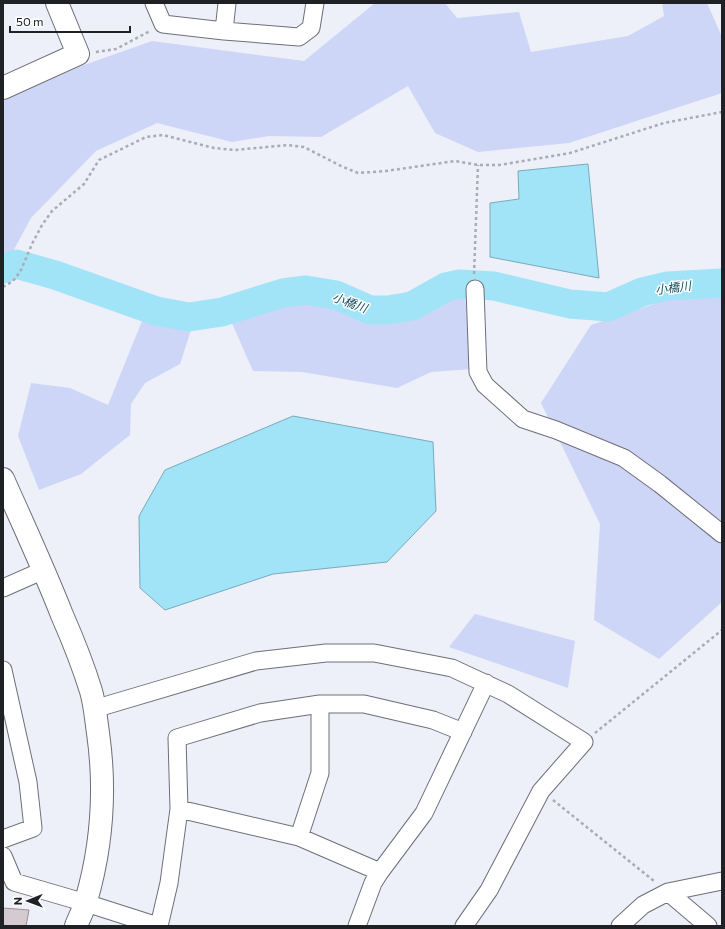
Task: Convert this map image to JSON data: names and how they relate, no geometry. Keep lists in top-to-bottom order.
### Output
{
  "water": ["小橋川"],
  "scale_bar": "50 m",
  "north": "left"
}
